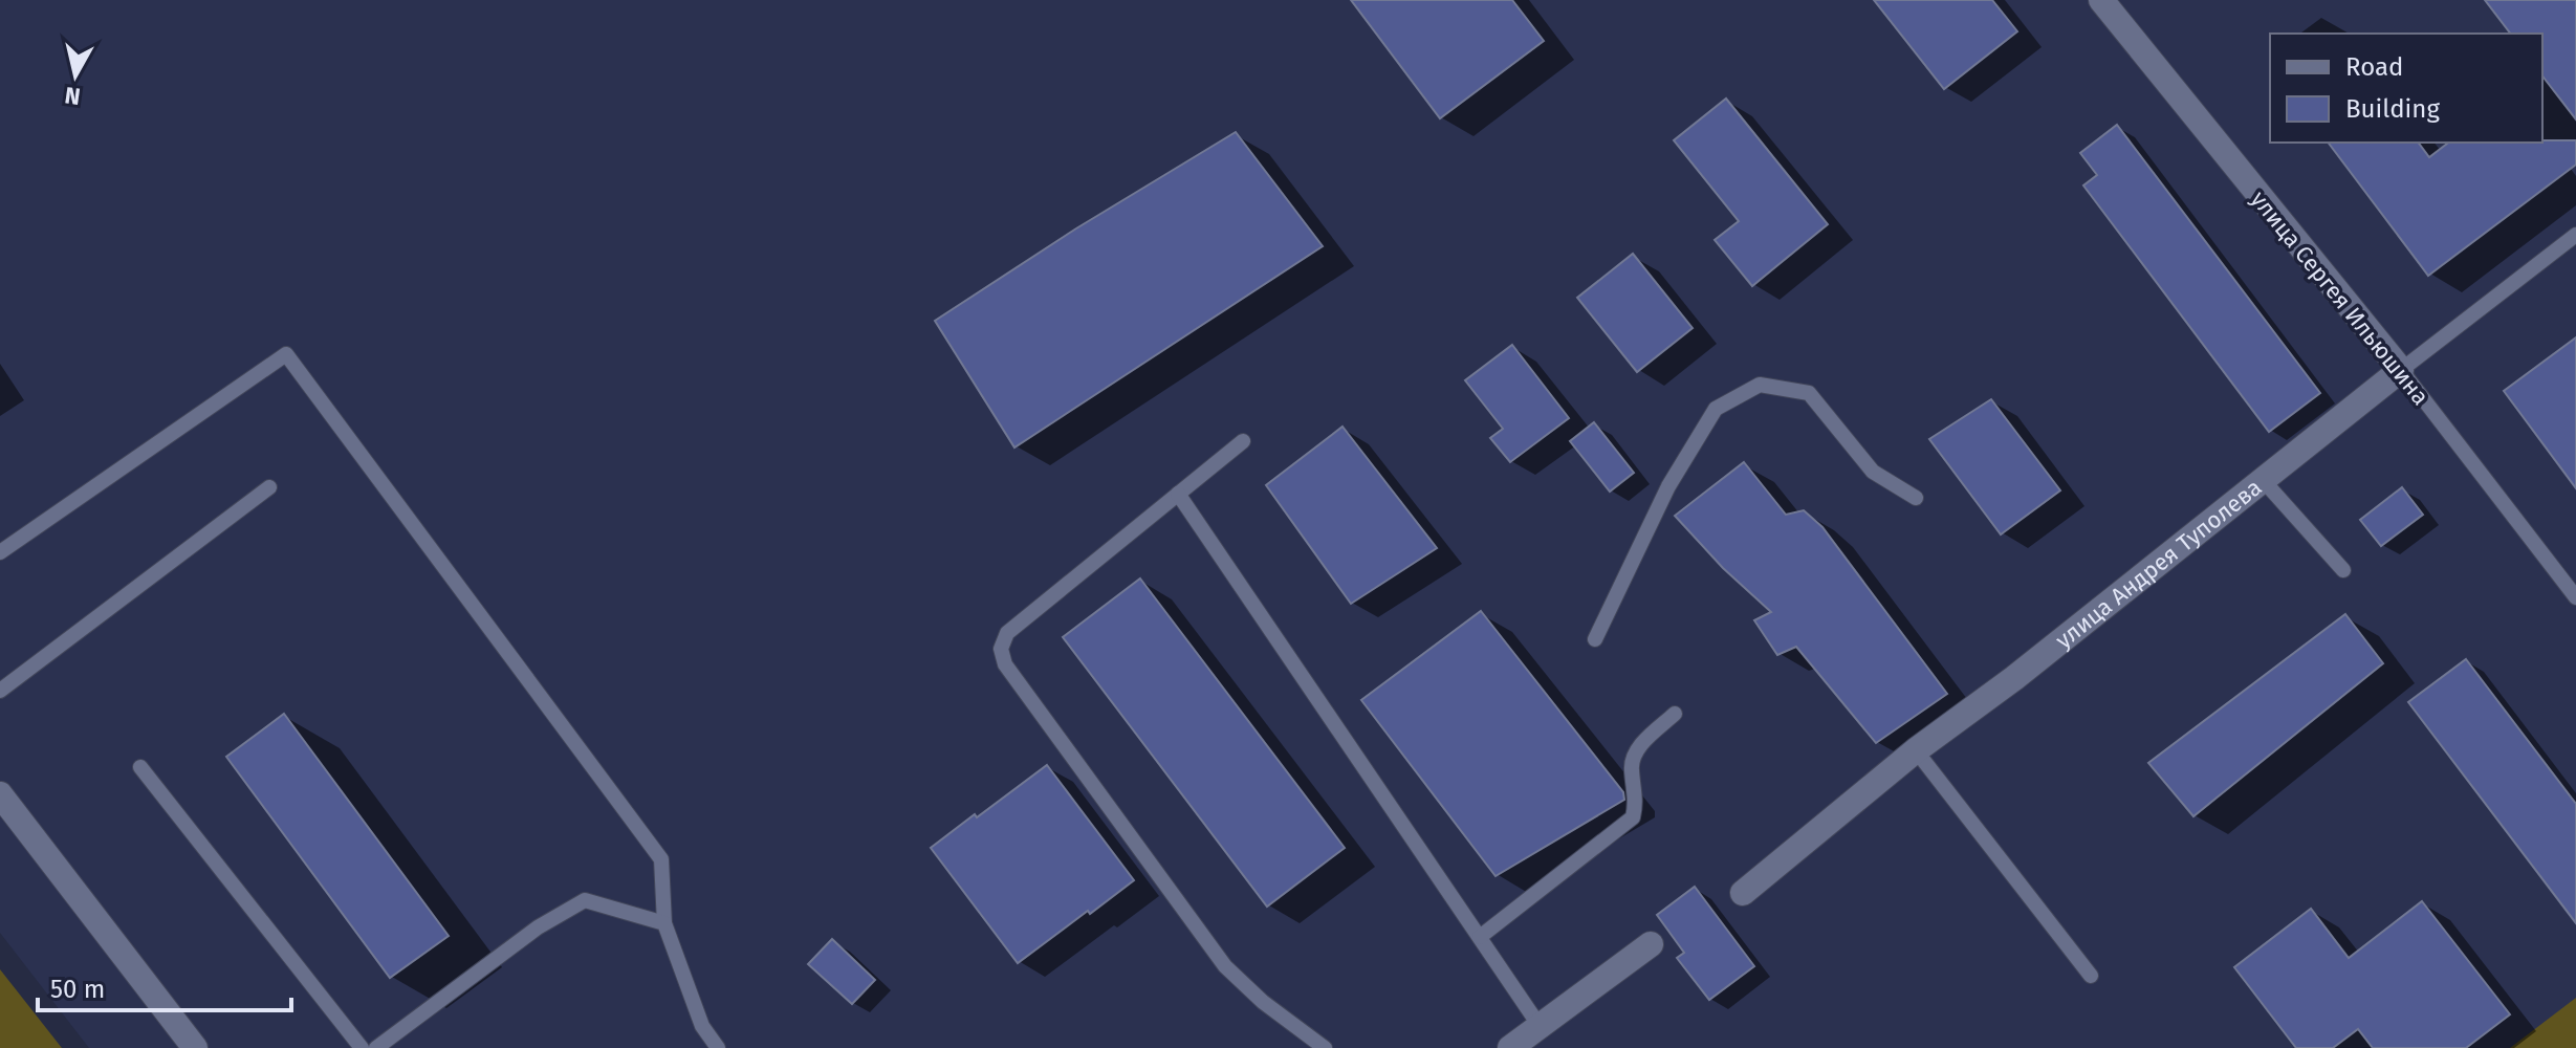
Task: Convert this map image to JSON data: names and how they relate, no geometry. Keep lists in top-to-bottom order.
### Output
{
  "streets": {
    "street": ["улица Сергея Ильюшина", "улица Андрея Туполева"]
  },
  "crossings": [
    ["улица Сергея Ильюшина", "улица Андрея Туполева"]
  ],
  "legend": ["Road", "Building"],
  "scale_bar": "50 m",
  "north": "bottom"
}
